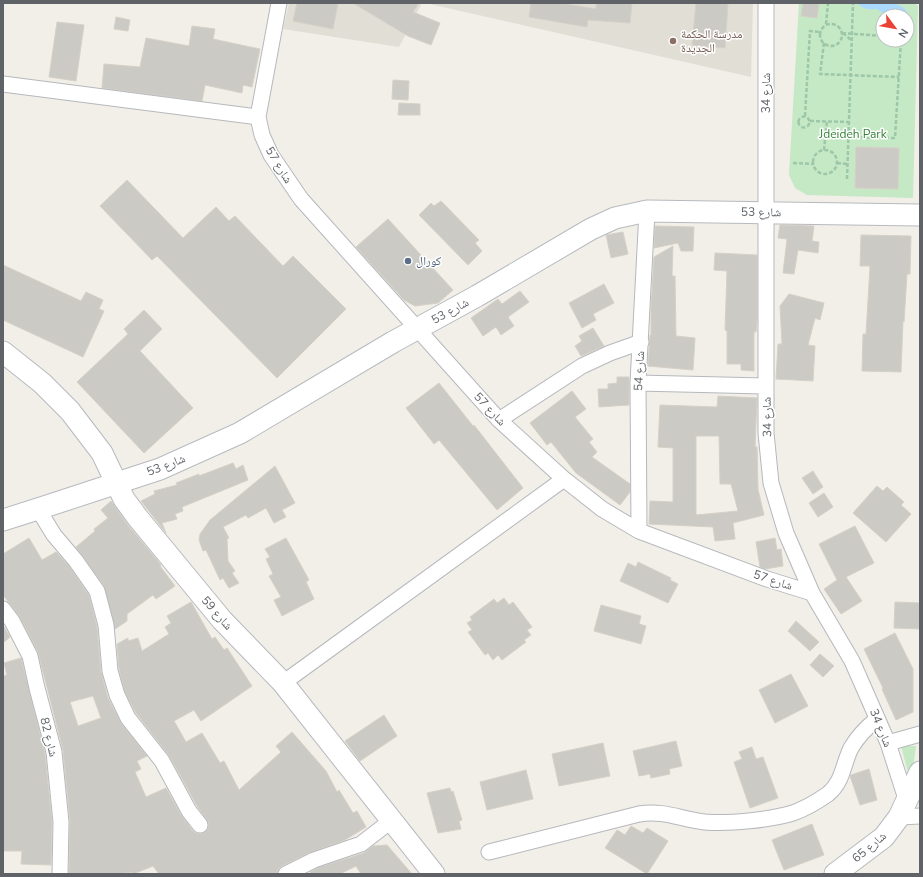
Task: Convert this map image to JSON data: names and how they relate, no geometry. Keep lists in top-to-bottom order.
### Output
{
  "streets": {
    "street": [
      "شارع 34",
      "شارع 57",
      "شارع 53",
      "شارع 54",
      "شارع 59",
      "شارع 82",
      "شارع 65"
    ]
  },
  "crossings": [
    ["شارع 34", "شارع 57"],
    ["شارع 34", "شارع 53"],
    ["شارع 34", "شارع 65"],
    ["شارع 57", "شارع 53"],
    ["شارع 57", "شارع 54"],
    ["شارع 53", "شارع 54"],
    ["شارع 53", "شارع 59"]
  ],
  "parks": ["Jdeideh Park"],
  "places": ["مدرسة الحكمة الجديدة", "كورال"],
  "north": "bottom right"
}
